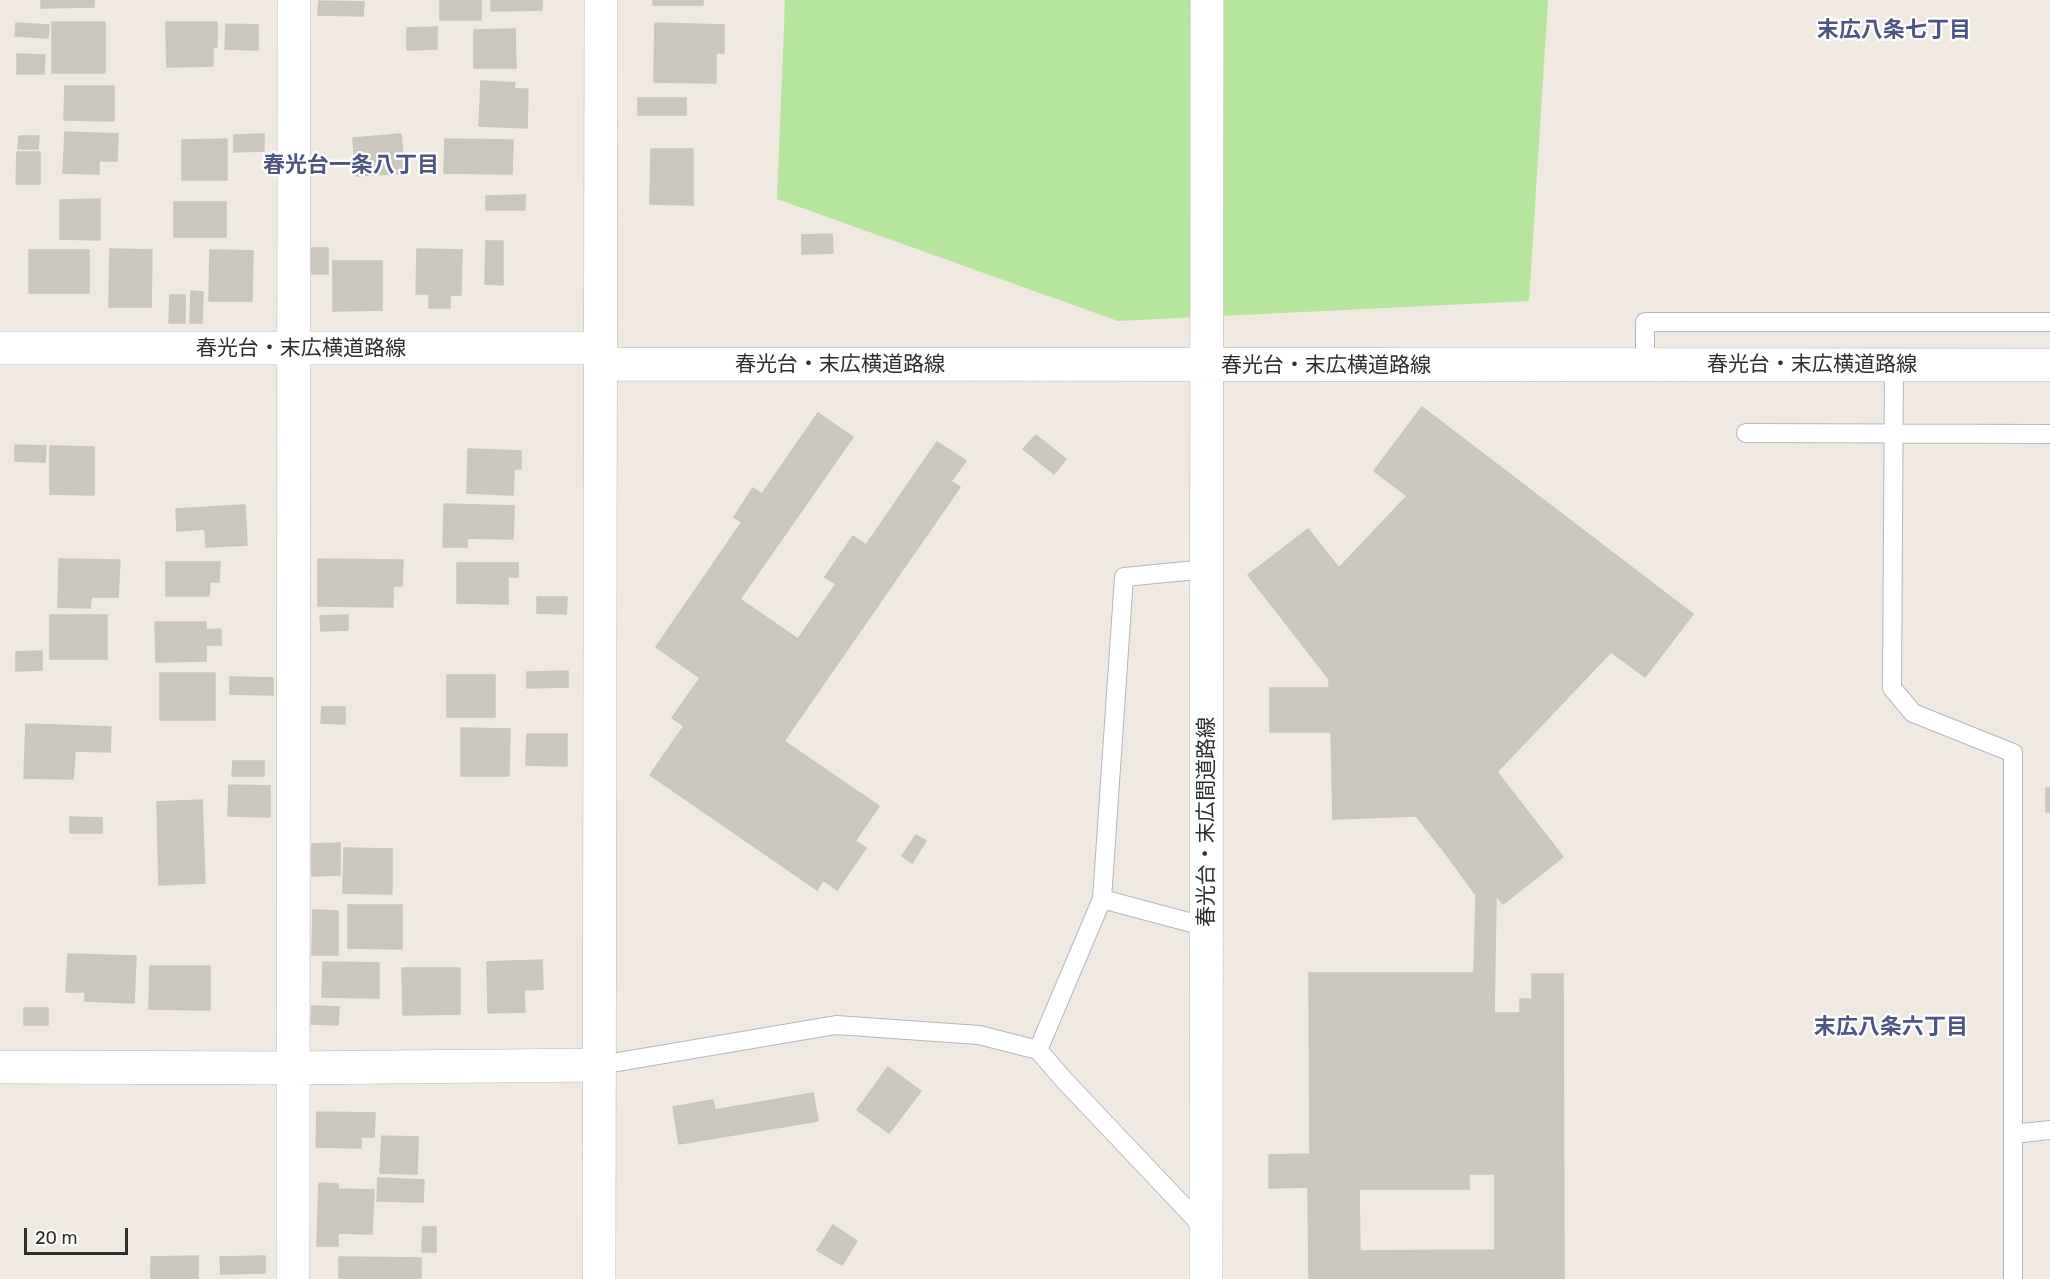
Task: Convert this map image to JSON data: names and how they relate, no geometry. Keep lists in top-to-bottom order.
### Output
{
  "streets": {
    "street": ["春光台・末広横道路線", "春光台・末広間道路線"]
  },
  "crossings": [
    ["春光台・末広横道路線", "春光台・末広間道路線"]
  ],
  "districts": ["末広八条七丁目", "春光台一条八丁目", "末広八条六丁目"],
  "scale_bar": "20 m"
}
